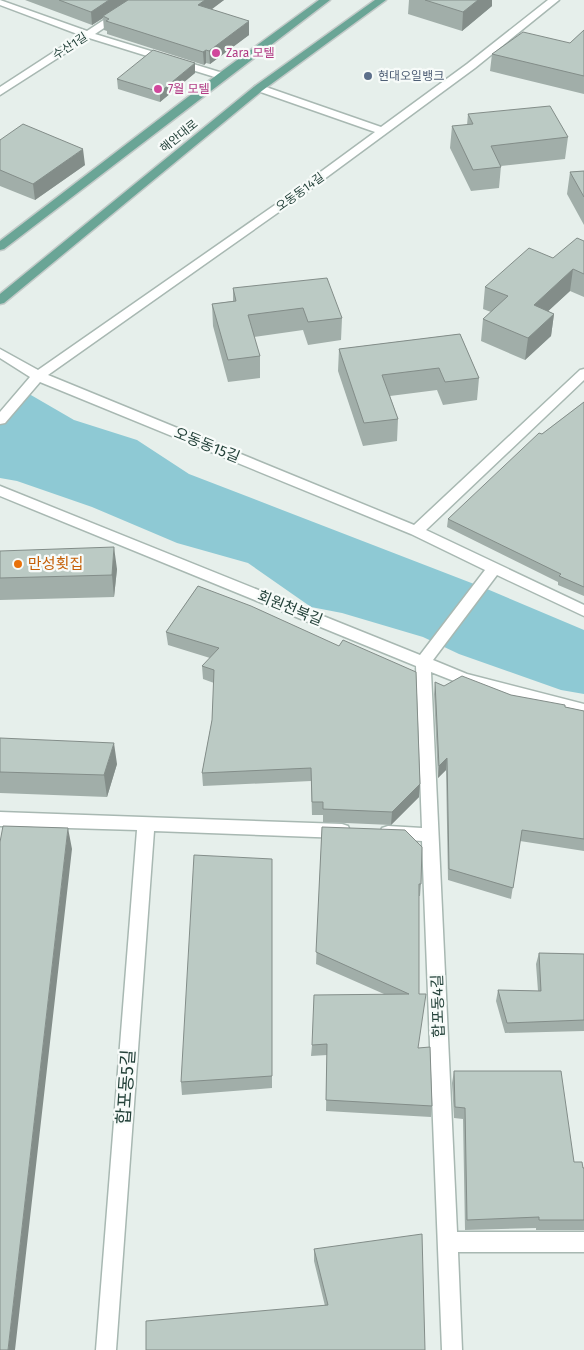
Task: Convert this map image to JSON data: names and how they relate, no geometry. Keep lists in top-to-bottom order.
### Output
{
  "streets": {
    "main road": ["해안대로"],
    "street": [
      "수산1길",
      "오동동14길",
      "오동동15길",
      "회원천북길",
      "합포동4길",
      "합포동5길"
    ]
  },
  "crossings": [
    ["오동동14길", "오동동15길"],
    ["회원천북길", "합포동4길"]
  ],
  "places": [
    "Zara 모텔",
    "현대오일뱅크",
    "7월 모텔",
    "만성횟집"
  ]
}
